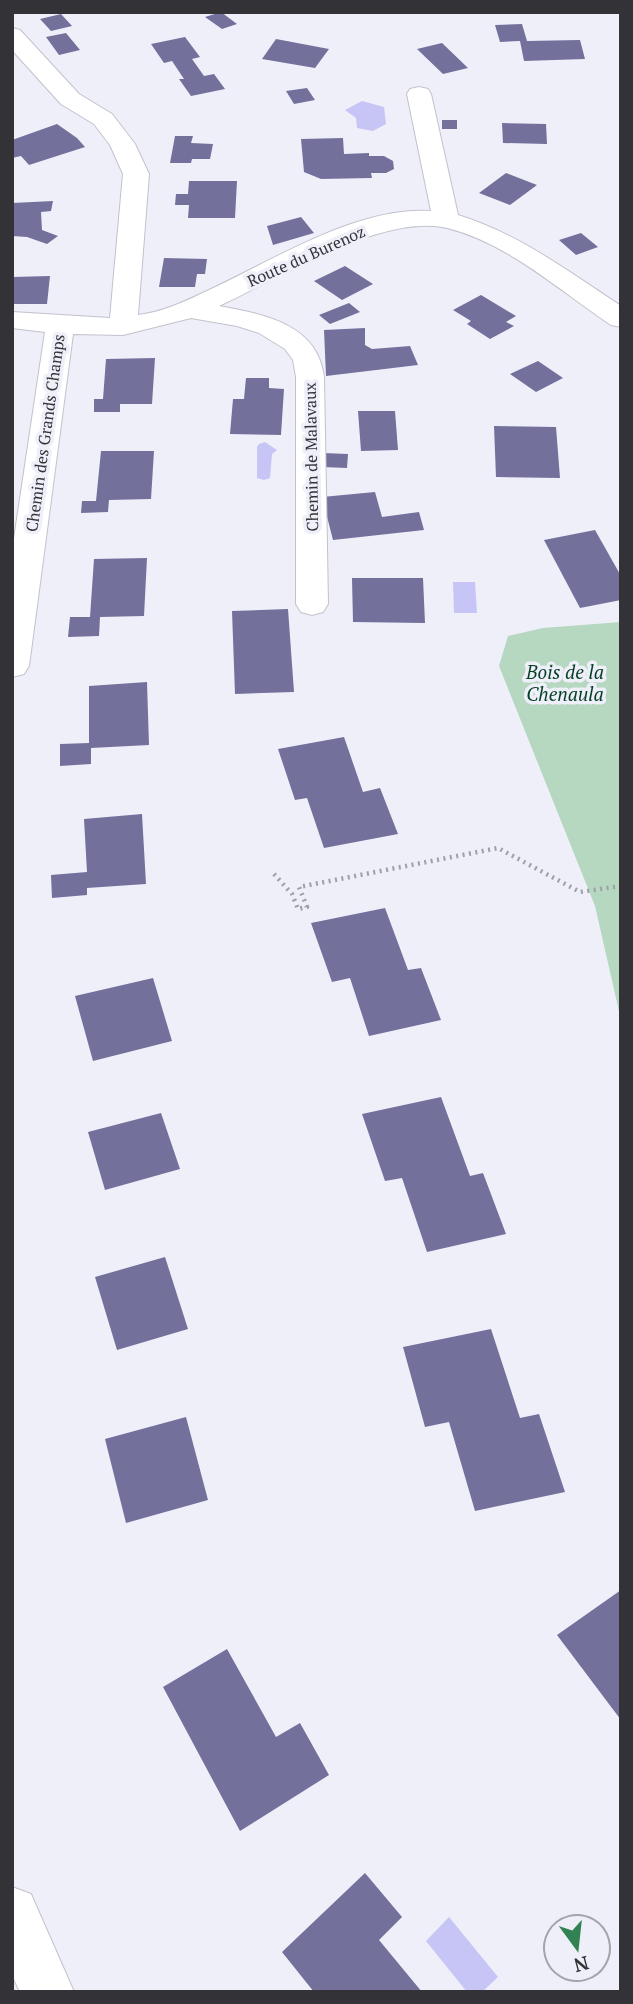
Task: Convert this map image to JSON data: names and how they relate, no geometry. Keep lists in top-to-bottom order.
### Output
{
  "streets": {
    "street": ["Route du Burenoz", "Chemin des Grands Champs", "Chemin de Malavaux"]
  },
  "crossings": [
    ["Route du Burenoz", "Chemin des Grands Champs"],
    ["Route du Burenoz", "Chemin de Malavaux"]
  ],
  "parks": ["Bois de la Chenaula"],
  "north": "bottom"
}
